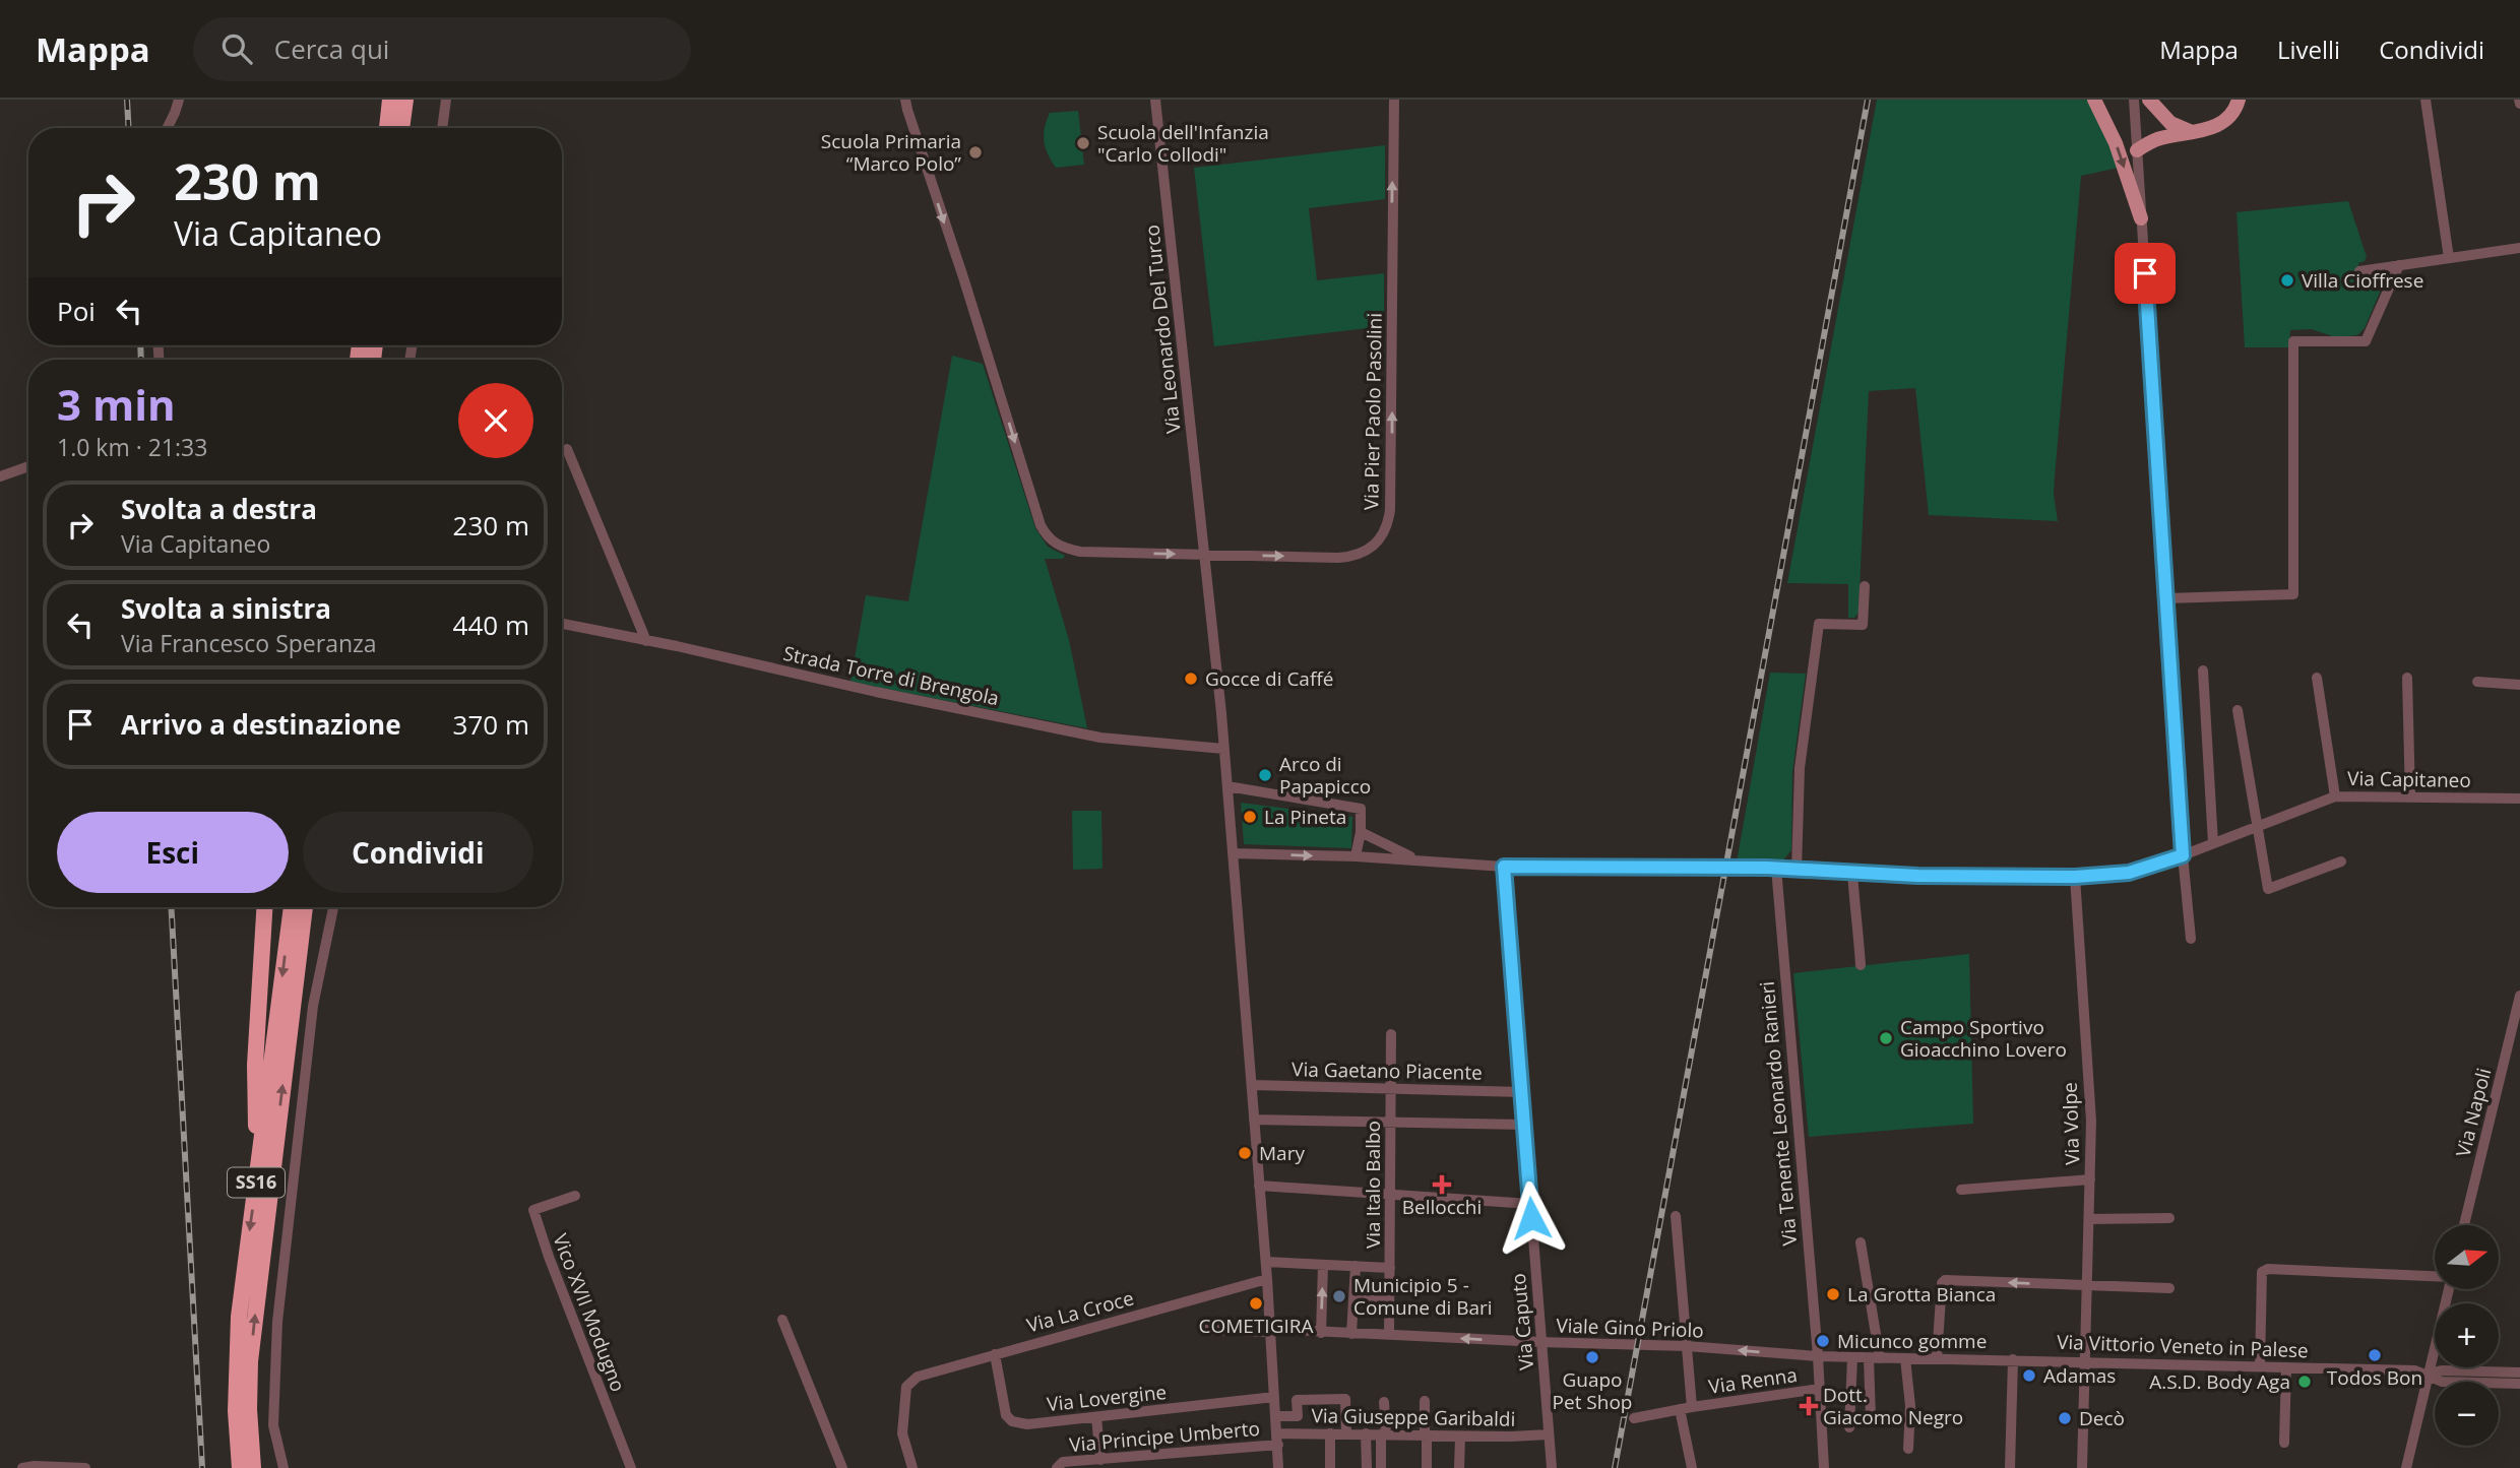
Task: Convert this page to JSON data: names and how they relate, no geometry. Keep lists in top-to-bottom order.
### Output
{
  "streets": {
    "highway": ["SS16"],
    "street": [
      "Via Leonardo Del Turco",
      "Via Pier Paolo Pasolini",
      "Strada Torre di Brengola",
      "Via Capitaneo",
      "Via Gaetano Piacente",
      "Via Napoli",
      "Via Tenente Leonardo Ranieri",
      "Via Volpe",
      "Via Italo Balbo",
      "Via La Croce",
      "Vico XVII Modugno",
      "Via Caputo",
      "Viale Gino Priolo",
      "Via Vittorio Veneto in Palese",
      "Via Renna",
      "Via Lovergine",
      "Via Giuseppe Garibaldi",
      "Via Principe Umberto"
    ]
  },
  "crossings": [
    ["Via Leonardo Del Turco", "Via Pier Paolo Pasolini"],
    ["Via Leonardo Del Turco", "Strada Torre di Brengola"],
    ["Via Leonardo Del Turco", "Via Capitaneo"],
    ["Via Leonardo Del Turco", "Via Gaetano Piacente"],
    ["Via Leonardo Del Turco", "Via La Croce"],
    ["Via Leonardo Del Turco", "Viale Gino Priolo"],
    ["Via Leonardo Del Turco", "Via Lovergine"],
    ["Via Leonardo Del Turco", "Via Giuseppe Garibaldi"],
    ["Via Leonardo Del Turco", "Via Principe Umberto"],
    ["Via Capitaneo", "Via Tenente Leonardo Ranieri"],
    ["Via Capitaneo", "Via Volpe"],
    ["Via Capitaneo", "Via Caputo"],
    ["Via Gaetano Piacente", "Via Italo Balbo"],
    ["Via Gaetano Piacente", "Via Caputo"],
    ["Via Tenente Leonardo Ranieri", "Viale Gino Priolo"],
    ["Via Tenente Leonardo Ranieri", "Via Renna"],
    ["Via Volpe", "Via Vittorio Veneto in Palese"],
    ["Via Italo Balbo", "Viale Gino Priolo"],
    ["Via La Croce", "Via Lovergine"],
    ["Via Caputo", "Viale Gino Priolo"],
    ["Via Caputo", "Via Giuseppe Garibaldi"],
    ["Viale Gino Priolo", "Via Vittorio Veneto in Palese"],
    ["Via Giuseppe Garibaldi", "Via Principe Umberto"]
  ],
  "one_way": ["Viale Gino Priolo"],
  "places": {
    "other": [
      "Scuola dell'Infanzia \"Carlo Collodi\"",
      "Scuola Primaria “Marco Polo”",
      "Villa Cioffrese",
      "Gocce di Caffé",
      "Arco di Papapicco",
      "La Pineta",
      "Campo Sportivo Gioacchino Lovero",
      "Mary",
      "La Grotta Bianca",
      "Municipio 5 - Comune di Bari",
      "COMETIGIRA",
      "Micunco gomme",
      "Todos Bon",
      "Guapo Pet Shop",
      "Adamas",
      "A.S.D. Body Aga",
      "Decò"
    ],
    "health": ["Bellocchi", "Dott. Giacomo Negro"]
  },
  "north": "right",
  "page": {
    "header": "Mappa",
    "search": "Cerca qui",
    "nav": ["Mappa", "Livelli", "Condividi"],
    "turn": ["230 m", "Via Capitaneo"],
    "then": "Poi",
    "heading": ["3 min", "1.0 km · 21:33"],
    "list": [
      {
        "name": "Svolta a destra",
        "note": "Via Capitaneo",
        "value": "230 m"
      },
      {
        "name": "Svolta a sinistra",
        "note": "Via Francesco Speranza",
        "value": "440 m"
      },
      {
        "name": "Arrivo a destinazione",
        "value": "370 m"
      }
    ],
    "buttons": ["Esci", "Condividi"],
    "map_buttons": ["+", "−"]
  }
}
